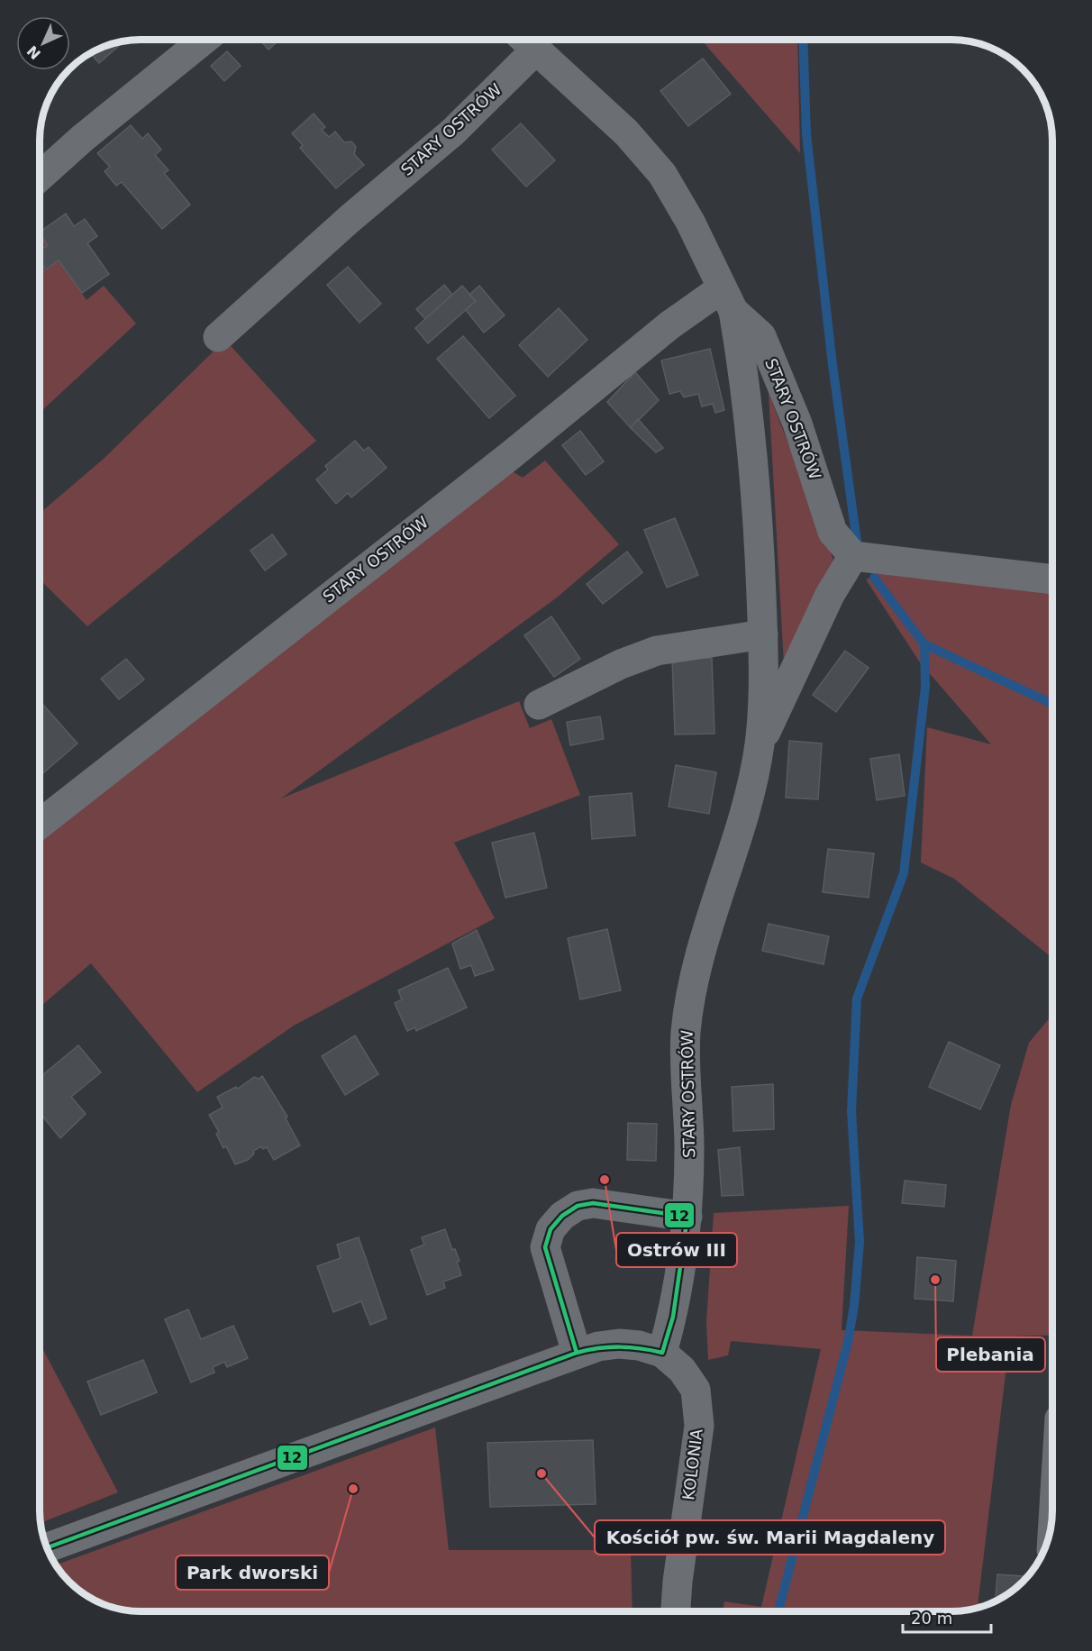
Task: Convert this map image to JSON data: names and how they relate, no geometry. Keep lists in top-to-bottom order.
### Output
{
  "streets": {
    "street": ["STARY OSTRÓW", "KOLONIA"]
  },
  "crossings": [
    ["STARY OSTRÓW", "KOLONIA"]
  ],
  "places": [
    "Ostrów III",
    "Plebania",
    "Kościół pw. św. Marii Magdaleny",
    "Park dworski"
  ],
  "lines": ["transit line 12"],
  "scale_bar": "20 m",
  "north": "bottom left"
}
